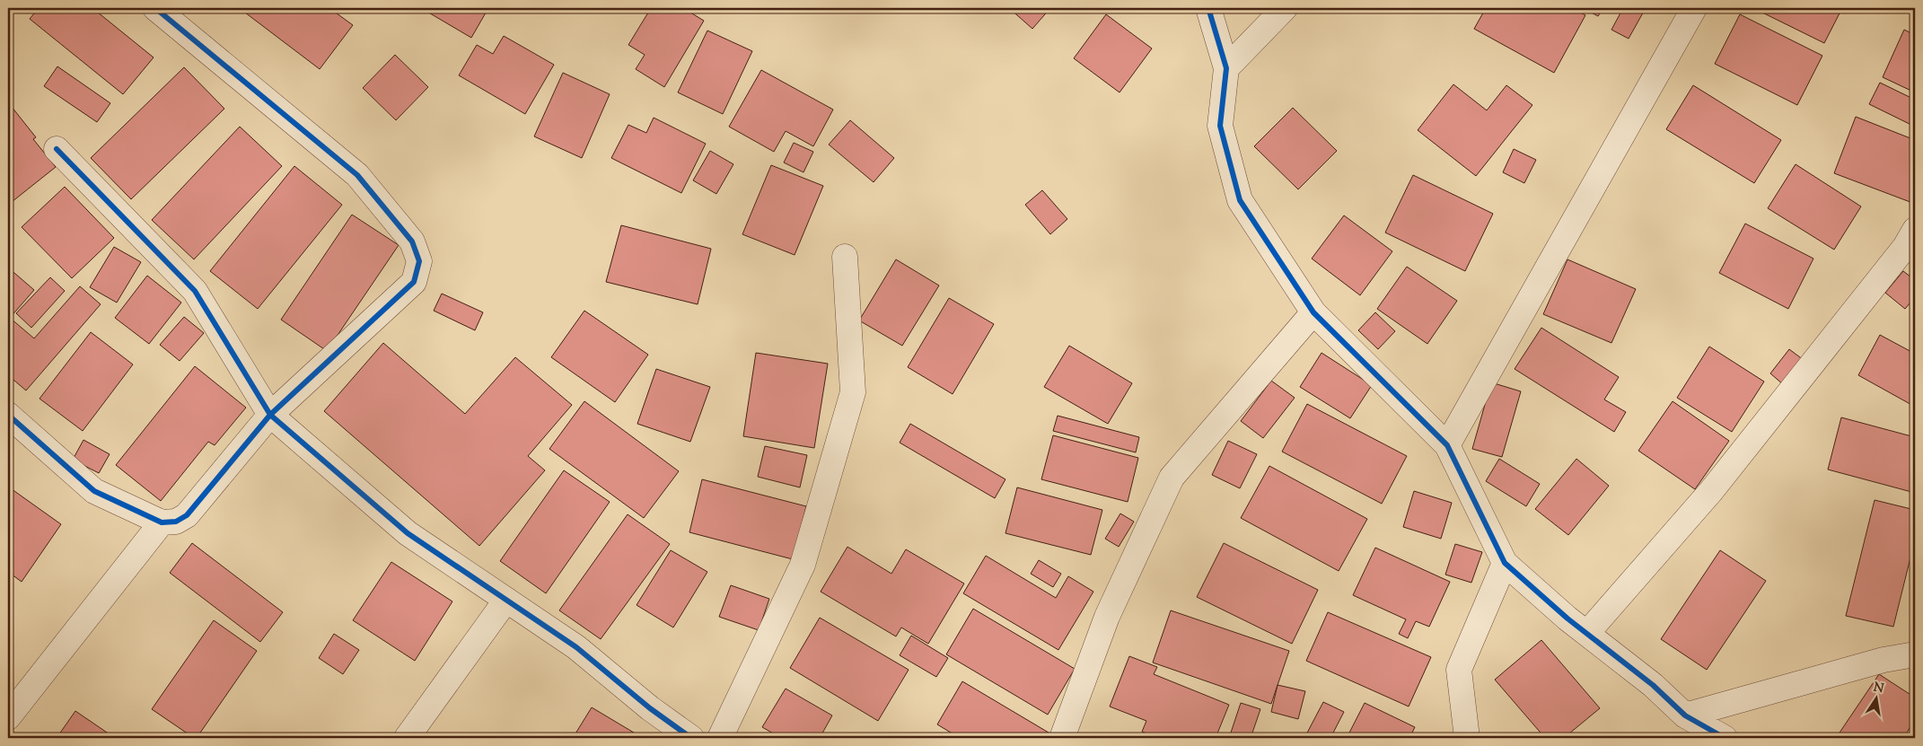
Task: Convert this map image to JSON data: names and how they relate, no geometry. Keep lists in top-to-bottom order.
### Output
{
  "north": "top"
}
